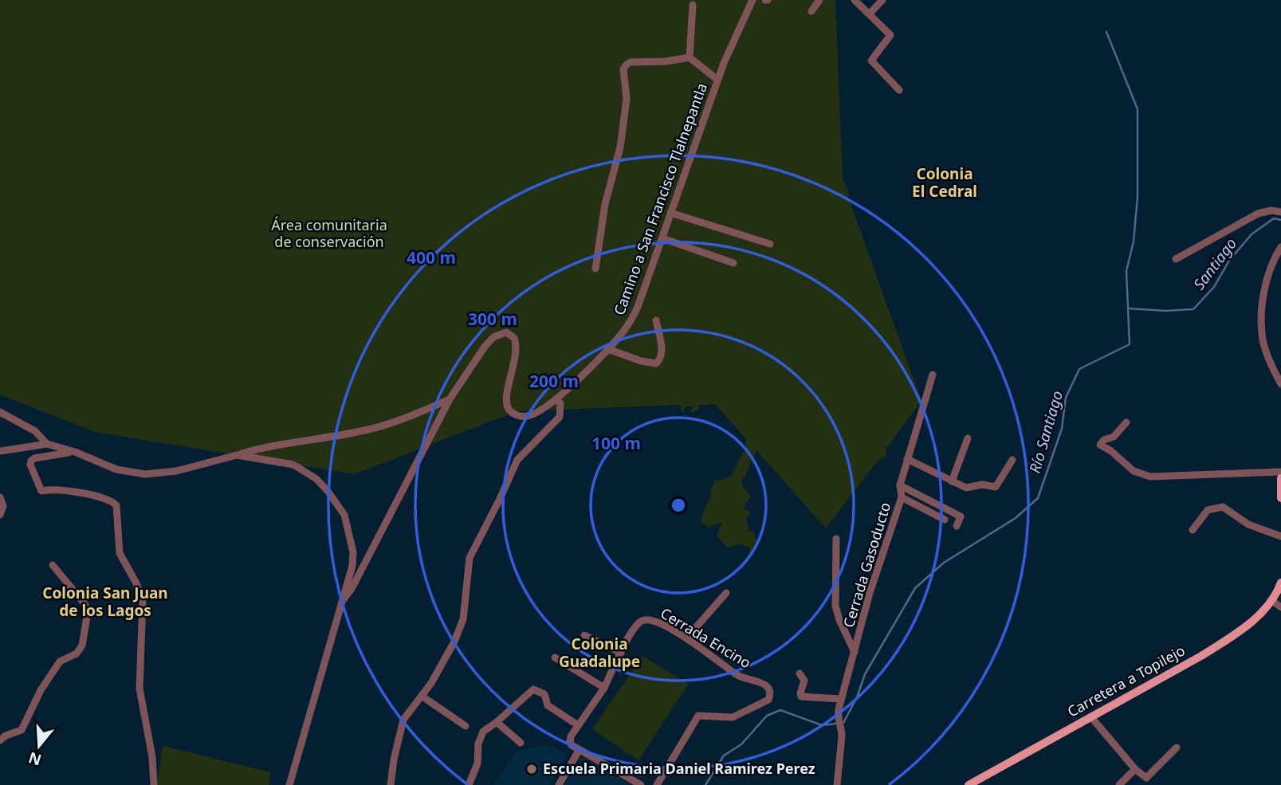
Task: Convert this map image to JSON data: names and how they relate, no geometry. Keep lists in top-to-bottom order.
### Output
{
  "streets": {
    "main road": ["Carretera a Topilejo"],
    "street": ["Camino a San Francisco Tlalnepantla", "Cerrada Gasoducto", "Cerrada Encino"]
  },
  "districts": ["Colonia El Cedral", "Colonia San Juan de los Lagos", "Colonia Guadalupe"],
  "water": ["Santiago", "Río Santiago"],
  "parks": ["Área comunitaria de conservación"],
  "places": ["Escuela Primaria Daniel Ramirez Perez"],
  "north": "bottom",
  "rings": [
    "400 m",
    "300 m",
    "200 m",
    "100 m"
  ]
}
